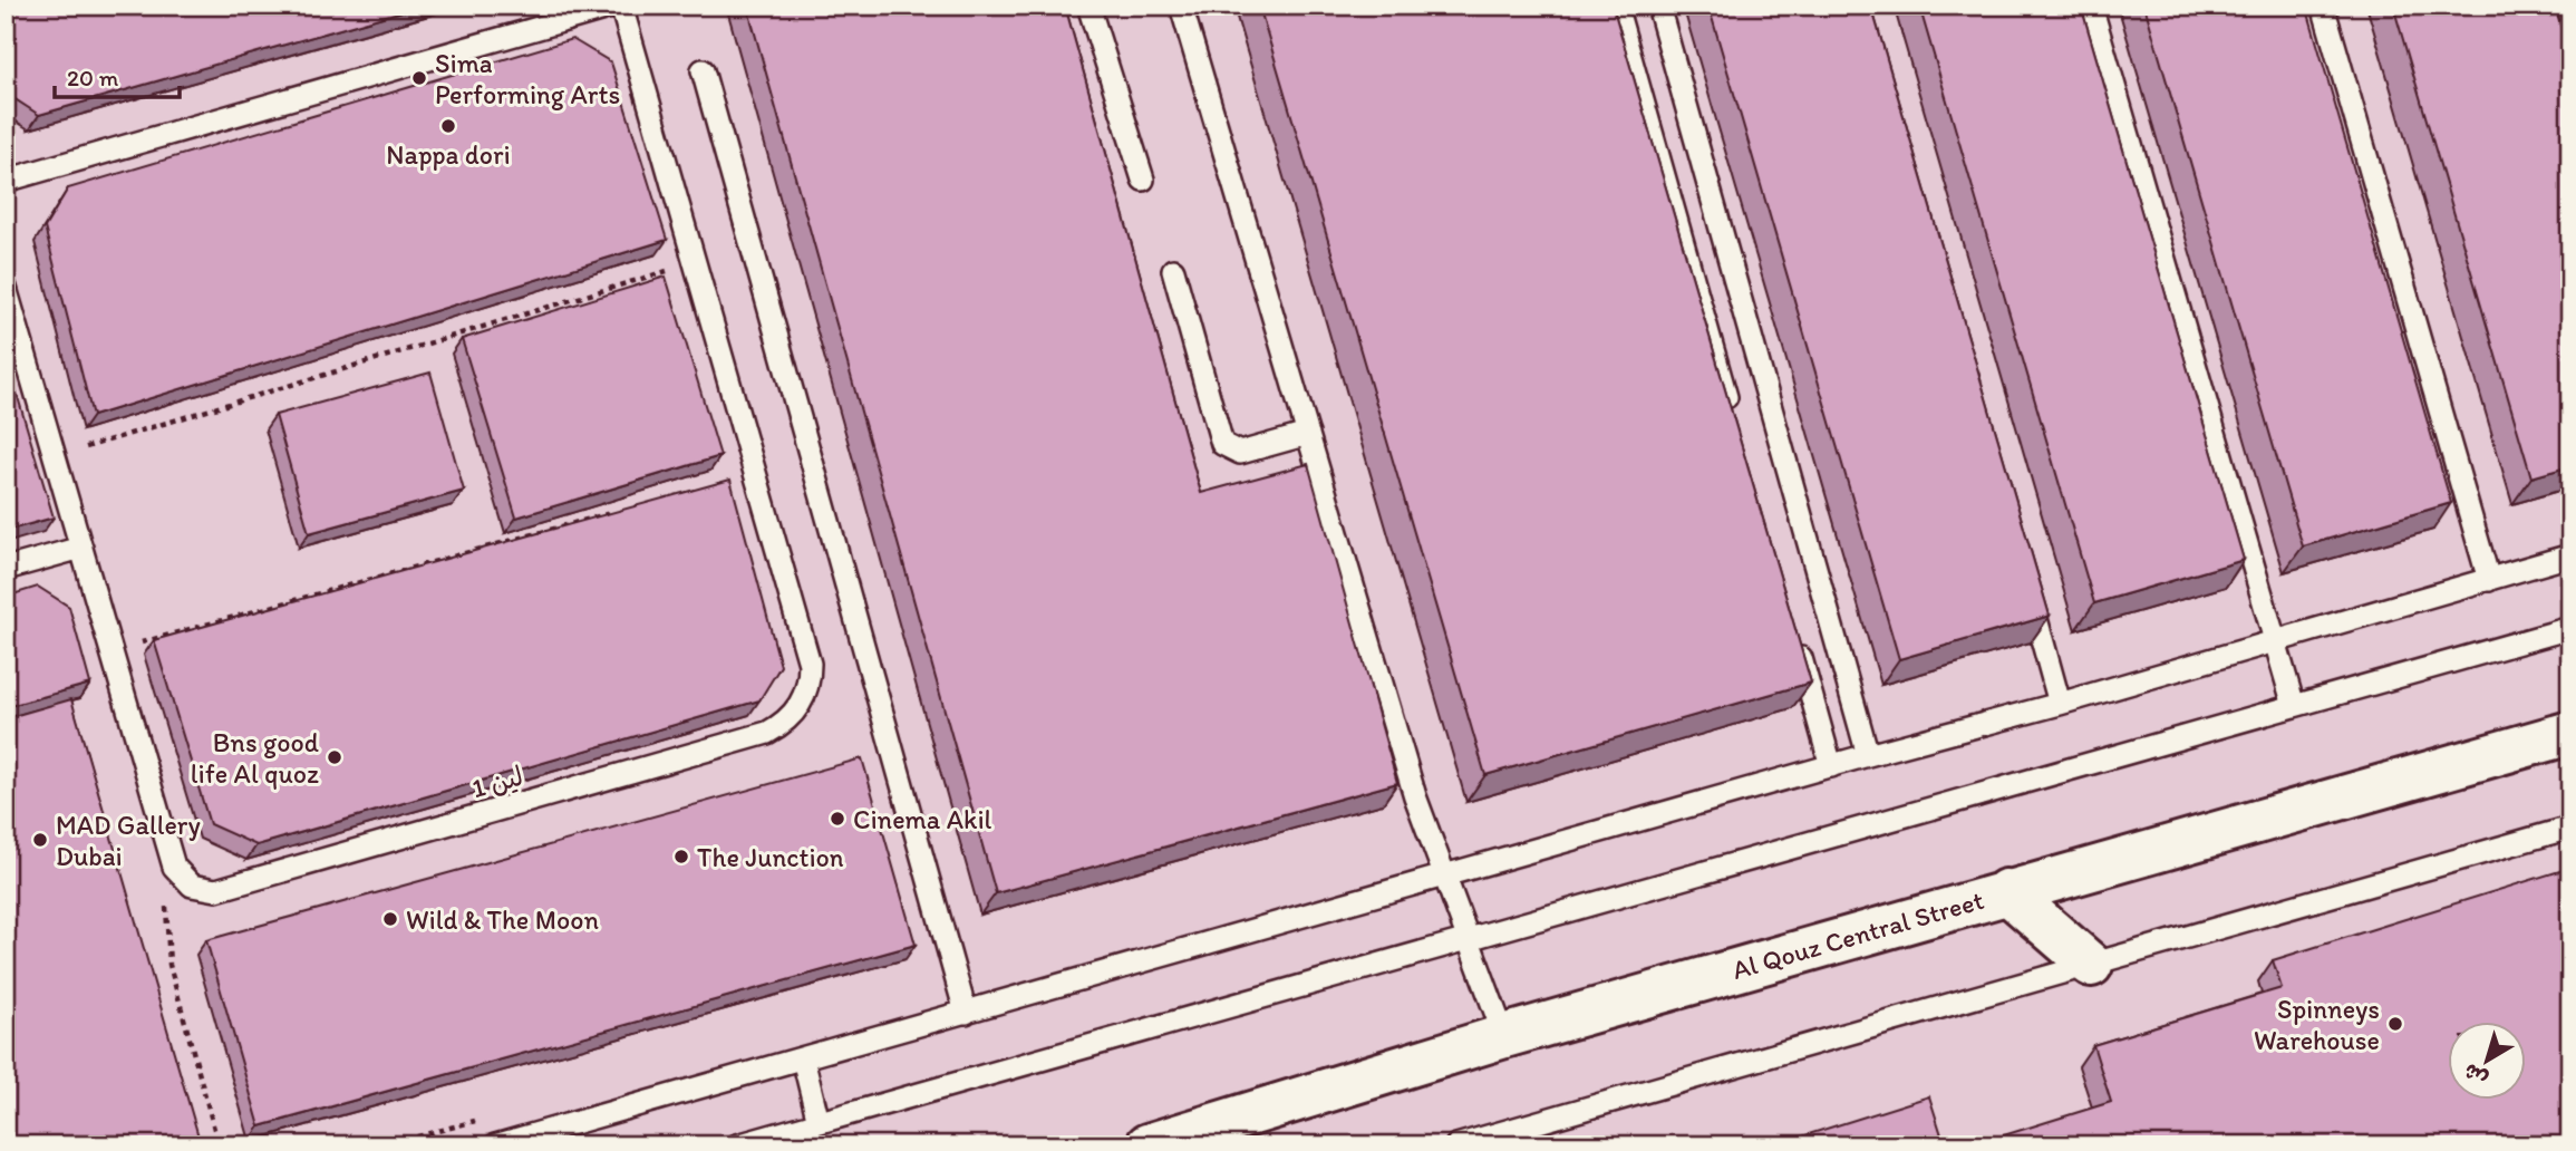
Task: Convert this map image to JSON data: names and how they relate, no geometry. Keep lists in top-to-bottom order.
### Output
{
  "streets": {
    "street": ["Al Qouz Central Street"],
    "lane": ["لين 1"]
  },
  "places": [
    "Sima Performing Arts",
    "Nappa dori",
    "Bns good life Al quoz",
    "Cinema Akil",
    "MAD Gallery Dubai",
    "The Junction",
    "Wild & The Moon",
    "Spinneys Warehouse"
  ],
  "scale_bar": "20 m",
  "north": "bottom left"
}
